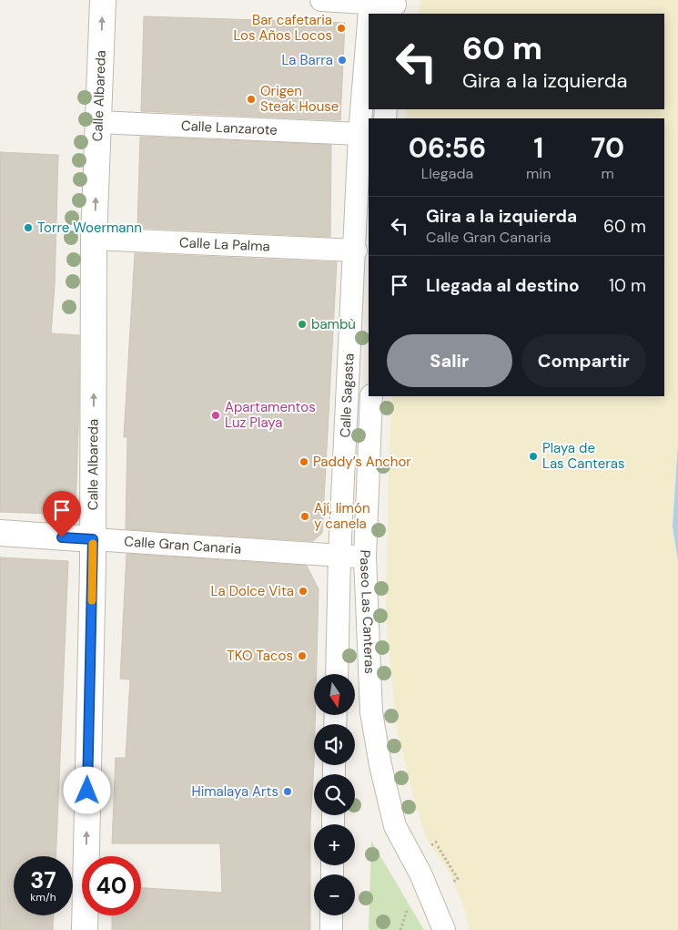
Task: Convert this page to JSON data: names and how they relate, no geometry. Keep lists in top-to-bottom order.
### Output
{
  "streets": {
    "street": [
      "Calle Albareda",
      "Calle Lanzarote",
      "Calle La Palma",
      "Calle Sagasta",
      "Calle Gran Canaria",
      "Paseo Las Canteras"
    ]
  },
  "crossings": [
    ["Calle Albareda", "Calle Lanzarote"],
    ["Calle Albareda", "Calle La Palma"],
    ["Calle Albareda", "Calle Gran Canaria"],
    ["Calle Lanzarote", "Calle Sagasta"],
    ["Calle La Palma", "Calle Sagasta"],
    ["Calle Sagasta", "Calle Gran Canaria"],
    ["Calle Gran Canaria", "Paseo Las Canteras"]
  ],
  "one_way": ["Calle Albareda"],
  "places": [
    "Bar cafetaria Los Años Locos",
    "La Barra",
    "Origen Steak House",
    "Torre Woermann",
    "bambù",
    "Apartamentos Luz Playa",
    "Playa de Las Canteras",
    "Paddy’s Anchor",
    "Ají, limón y canela",
    "La Dolce Vita",
    "TKO Tacos",
    "Himalaya Arts"
  ],
  "north": "bottom",
  "page": {
    "turn": ["60 m", "Gira a la izquierda"],
    "eta": [
      "06:56",
      "Llegada",
      "1",
      "min",
      "70",
      "m"
    ],
    "list": [
      {
        "name": "Gira a la izquierda",
        "note": "Calle Gran Canaria",
        "value": "60 m"
      },
      {
        "name": "Llegada al destino",
        "value": "10 m"
      }
    ],
    "buttons": ["Salir", "Compartir"],
    "map_buttons": ["+", "−"],
    "speed": "37 km/h",
    "limit": "40"
  }
}
